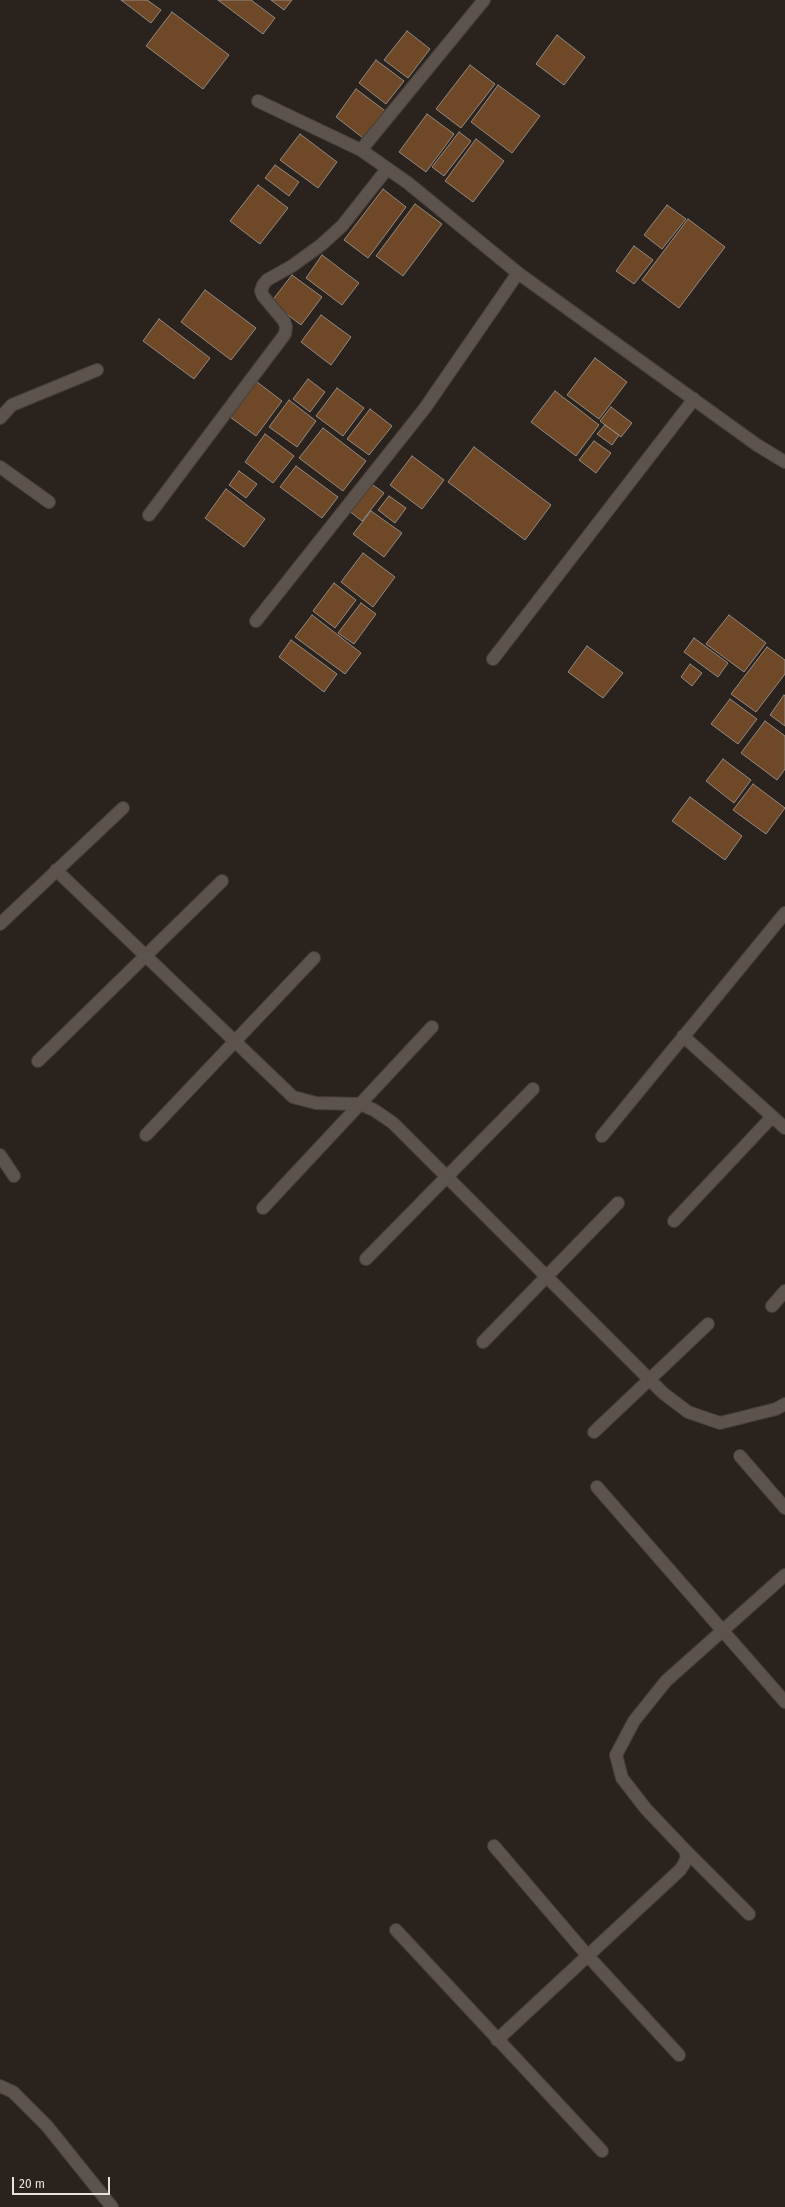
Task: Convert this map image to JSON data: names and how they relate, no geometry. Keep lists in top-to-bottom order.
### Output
{
  "scale_bar": "20 m"
}
